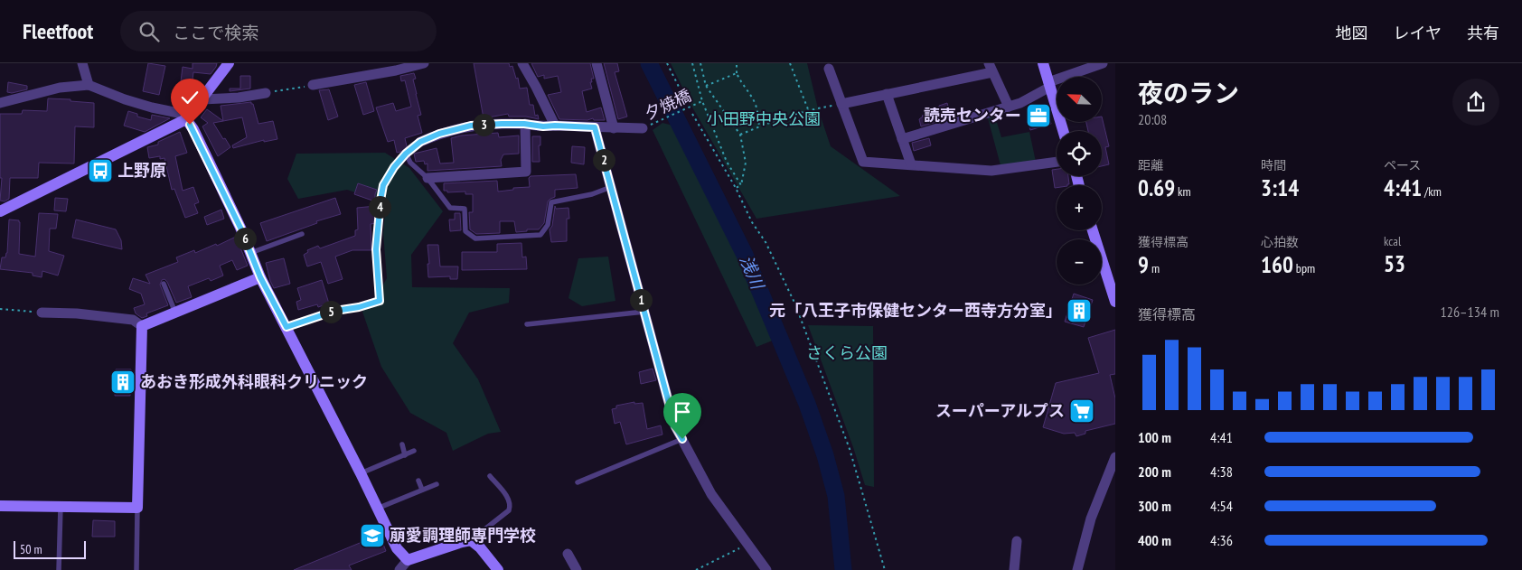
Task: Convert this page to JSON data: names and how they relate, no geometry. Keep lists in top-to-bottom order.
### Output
{
  "streets": {
    "path": ["夕焼橋"]
  },
  "water": ["浅川"],
  "parks": ["小田野中央公園", "さくら公園"],
  "places": {
    "office": ["読売センター"],
    "bus stop": ["上野原"],
    "building": ["元「八王子市保健センター西寺方分室」", "あおき形成外科眼科クリニック"],
    "supermarket": ["スーパーアルプス"],
    "school or university": ["萠愛調理師専門学校"]
  },
  "scale_bar": "50 m",
  "north": "top left",
  "page": {
    "header": "Fleetfoot",
    "search": "ここで検索",
    "nav": ["地図", "レイヤ", "共有"],
    "heading": ["夜のラン", "20:08"],
    "map_buttons": ["+", "−"],
    "pins": [
      "3",
      "2",
      "4",
      "6",
      "1",
      "5"
    ],
    "stats": [
      ["距離", "0.69 km"],
      ["時間", "3:14"],
      ["ペース", "4:41 /km"],
      ["獲得標高", "9 m"],
      ["心拍数", "160 bpm"],
      ["kcal", "53"]
    ],
    "chart": ["獲得標高", "126–134 m"],
    "list": [
      {
        "name": "100 m",
        "note": "4:41"
      },
      {
        "name": "200 m",
        "note": "4:38"
      },
      {
        "name": "300 m",
        "note": "4:54"
      },
      {
        "name": "400 m",
        "note": "4:36"
      }
    ],
    "scale": "50 m"
  }
}
